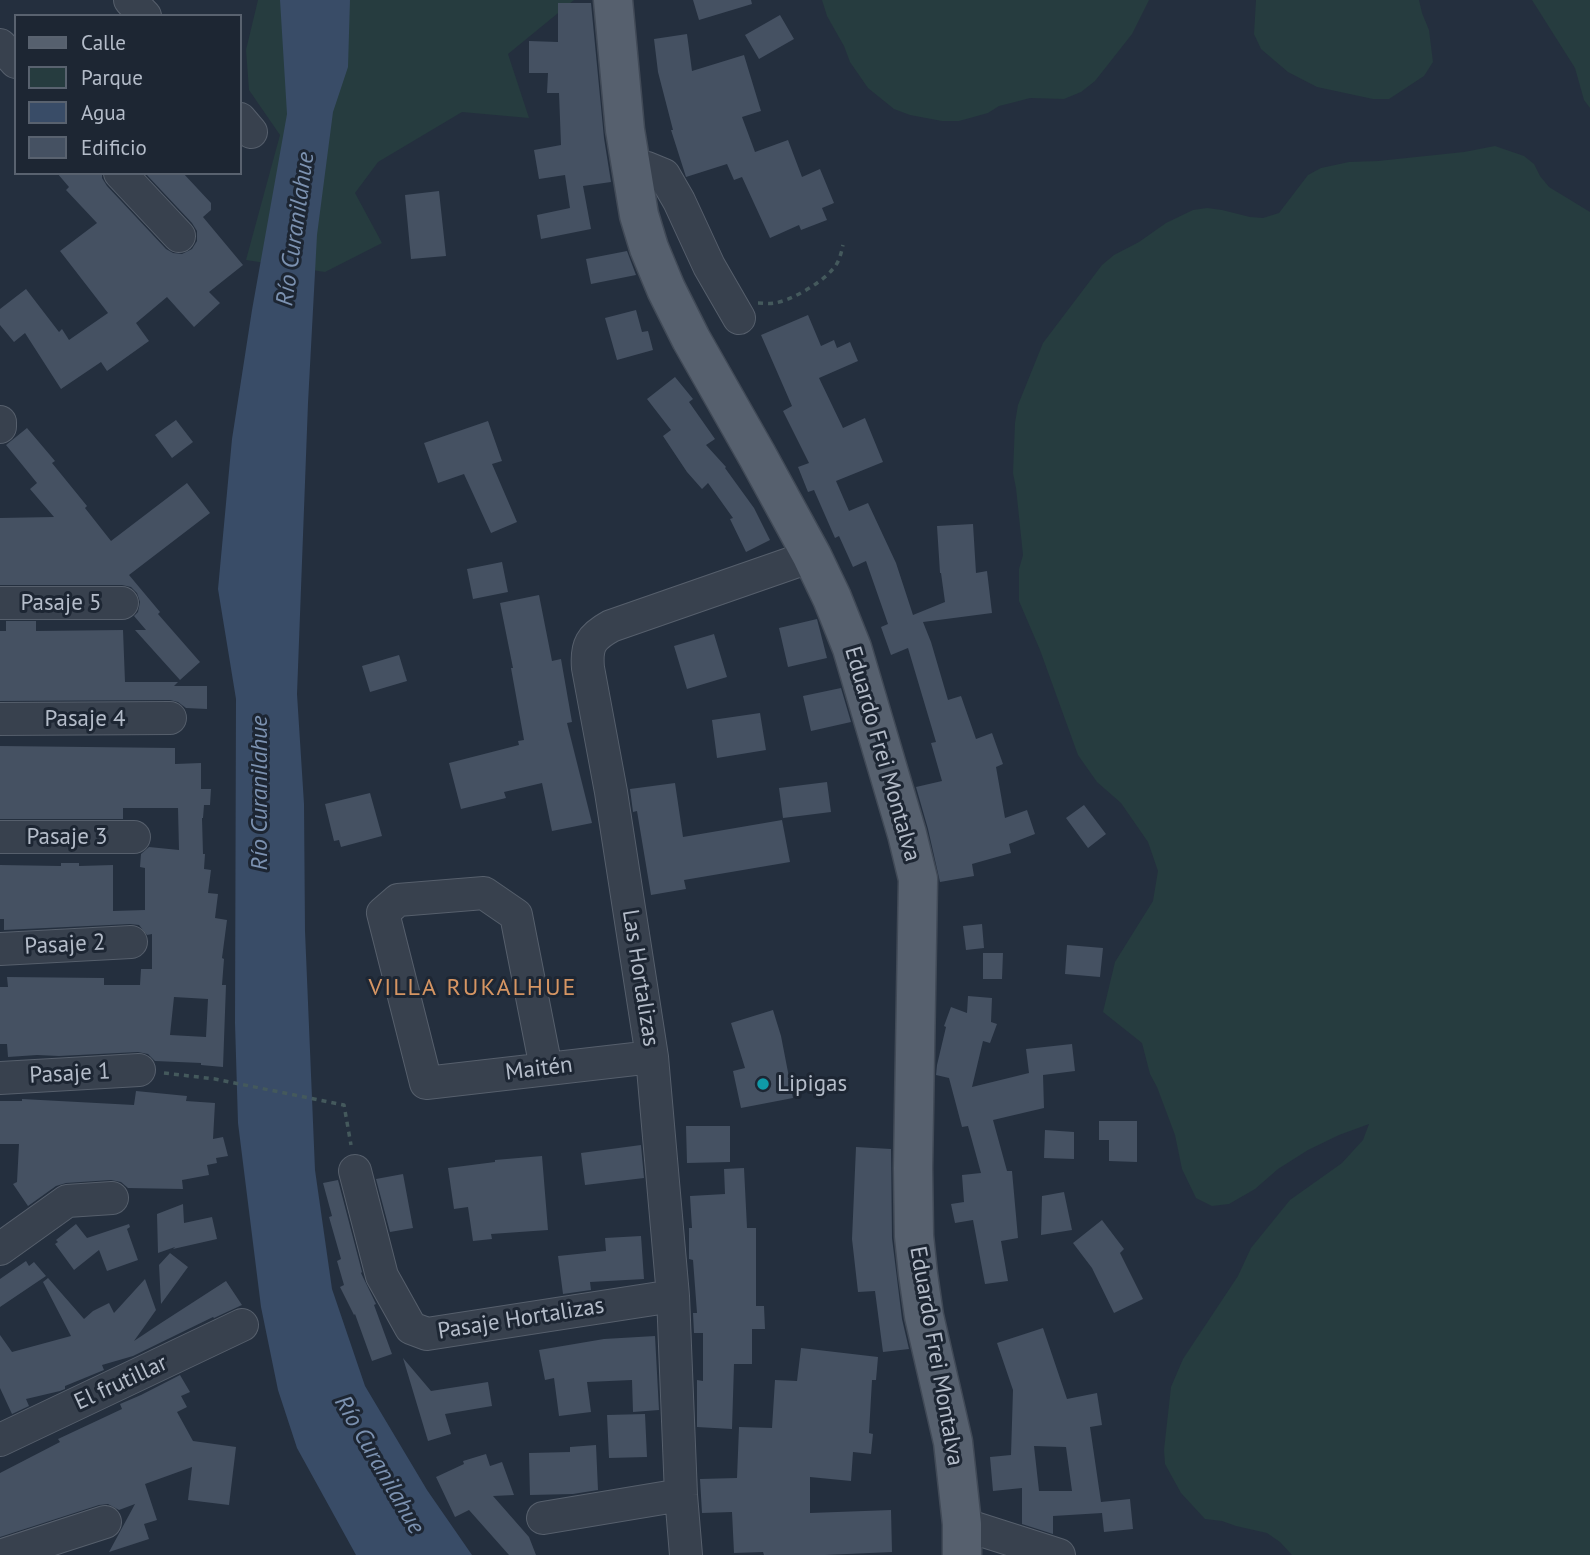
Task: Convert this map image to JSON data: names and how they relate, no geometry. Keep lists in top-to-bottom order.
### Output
{
  "streets": {
    "main road": ["Eduardo Frei Montalva"],
    "street": [
      "Pasaje 5",
      "Pasaje 4",
      "Pasaje 3",
      "Pasaje 2",
      "Las Hortalizas",
      "Maitén",
      "Pasaje 1",
      "Pasaje Hortalizas",
      "El frutillar"
    ]
  },
  "crossings": [
    ["Eduardo Frei Montalva", "Las Hortalizas"],
    ["Las Hortalizas", "Maitén"],
    ["Las Hortalizas", "Pasaje Hortalizas"]
  ],
  "districts": ["VILLA RUKALHUE"],
  "water": ["Río Curanilahue"],
  "places": ["Lipigas"],
  "legend": [
    "Calle",
    "Parque",
    "Agua",
    "Edificio"
  ]
}
